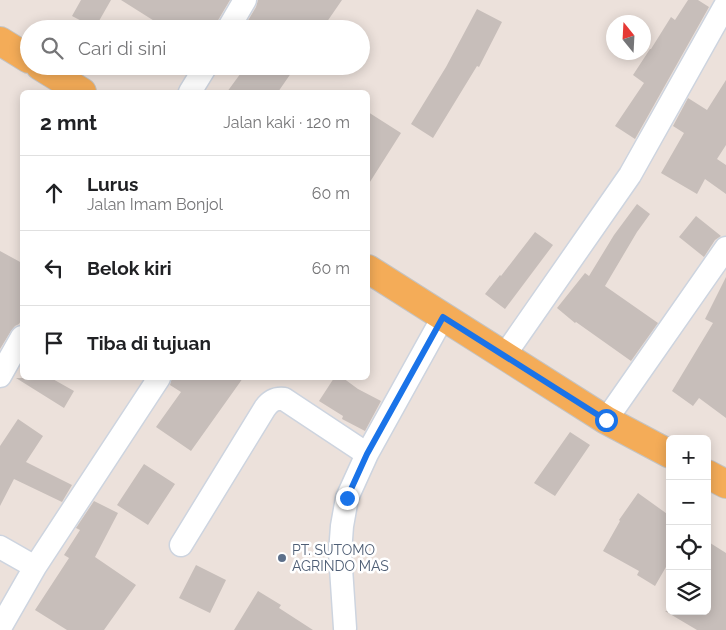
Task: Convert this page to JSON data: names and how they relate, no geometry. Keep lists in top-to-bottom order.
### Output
{
  "places": ["PT. SUTOMO AGRINDO MAS"],
  "north": "top",
  "page": {
    "search": "Cari di sini",
    "heading": ["2 mnt", "Jalan kaki · 120 m"],
    "list": [
      ["Lurus", "Jalan Imam Bonjol", "60 m"],
      ["Belok kiri", "60 m"],
      "Tiba di tujuan"
    ],
    "map_buttons": ["+", "−"]
  }
}
